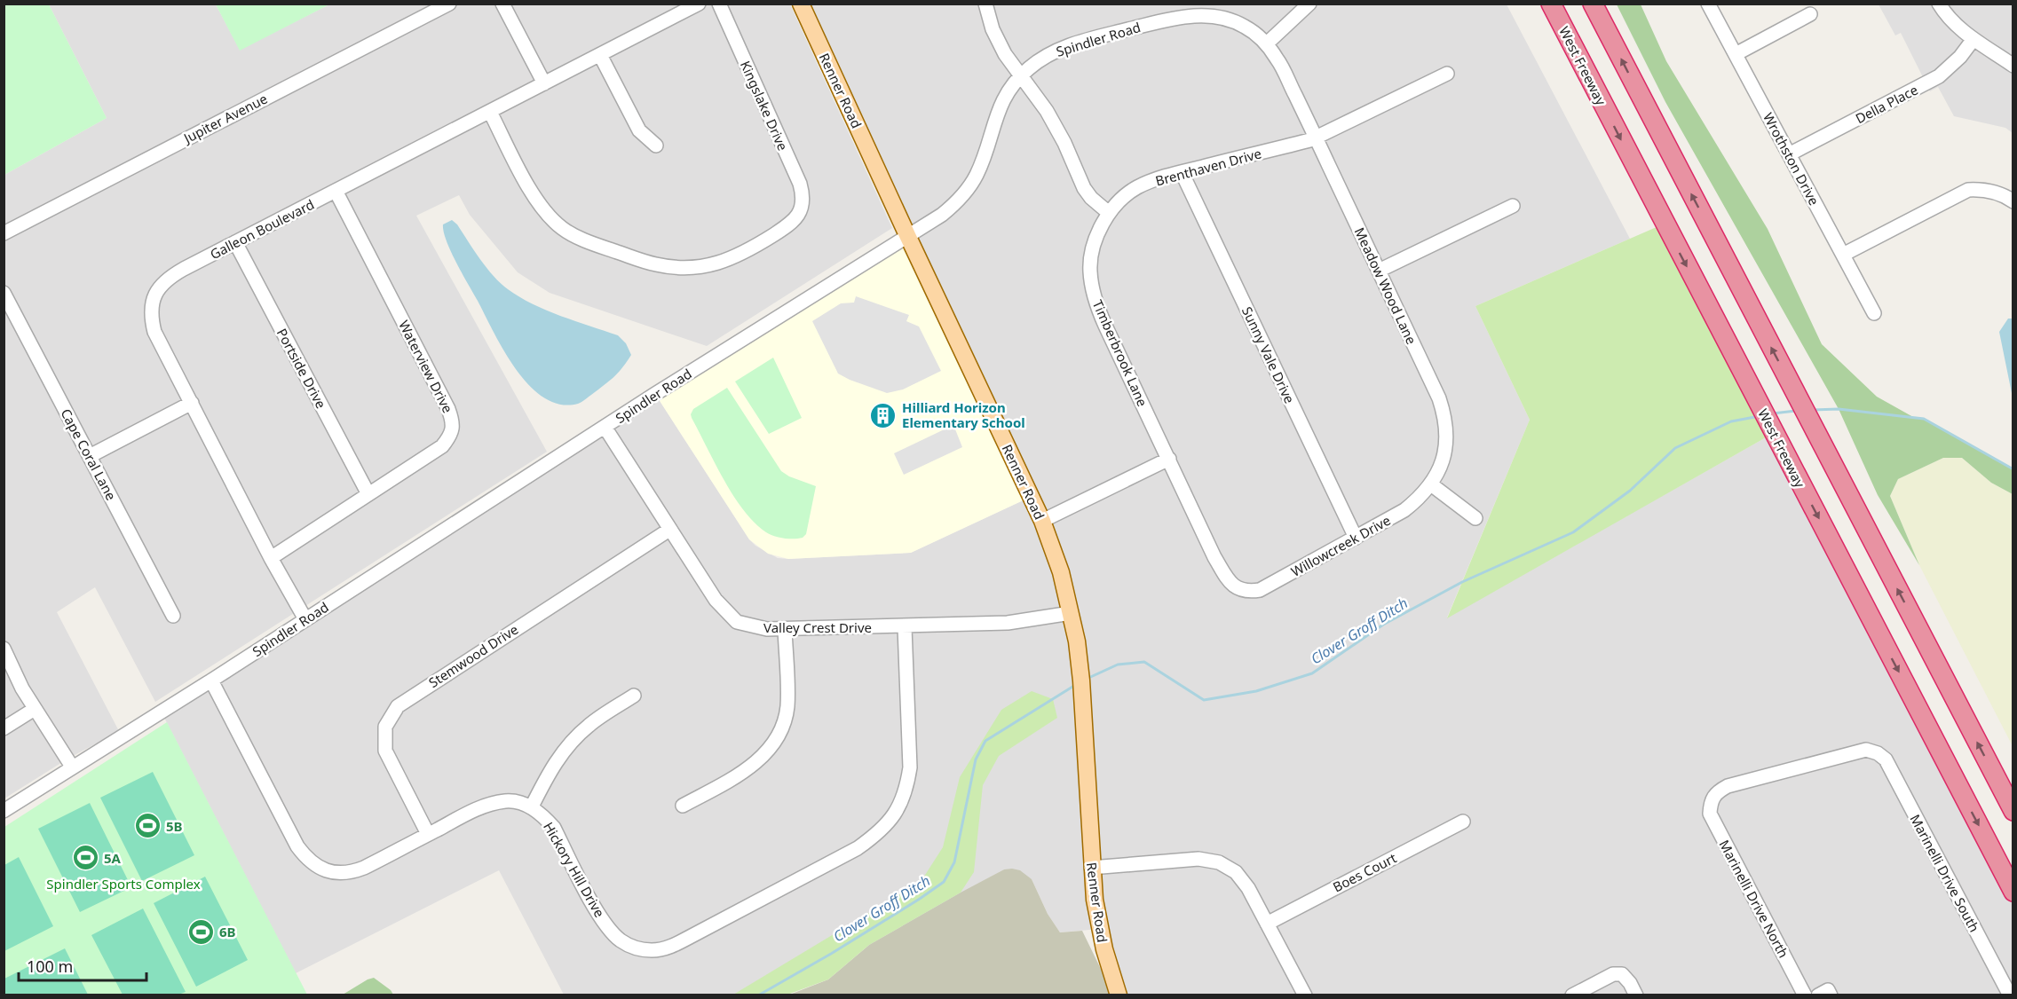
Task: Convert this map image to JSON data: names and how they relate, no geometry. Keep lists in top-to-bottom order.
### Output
{
  "streets": {
    "highway": ["West Freeway"],
    "main road": ["Renner Road"],
    "street": [
      "Spindler Road",
      "Della Place",
      "Kingslake Drive",
      "Jupiter Avenue",
      "Wrothston Drive",
      "Brenthaven Drive",
      "Galleon Boulevard",
      "Meadow Wood Lane",
      "Timberbrook Lane",
      "Sunny Vale Drive",
      "Waterview Drive",
      "Portside Drive",
      "Cape Coral Lane",
      "Willowcreek Drive",
      "Valley Crest Drive",
      "Stemwood Drive",
      "Hickory Hill Drive",
      "Boes Court",
      "Marinelli Drive South",
      "Marinelli Drive North"
    ]
  },
  "crossings": [
    ["Spindler Road", "Renner Road"],
    ["Spindler Road", "Galleon Boulevard"],
    ["Spindler Road", "Meadow Wood Lane"],
    ["Spindler Road", "Valley Crest Drive"],
    ["Renner Road", "Valley Crest Drive"],
    ["Della Place", "Wrothston Drive"],
    ["Kingslake Drive", "Galleon Boulevard"],
    ["Brenthaven Drive", "Meadow Wood Lane"],
    ["Brenthaven Drive", "Timberbrook Lane"],
    ["Brenthaven Drive", "Sunny Vale Drive"],
    ["Galleon Boulevard", "Waterview Drive"],
    ["Galleon Boulevard", "Portside Drive"],
    ["Meadow Wood Lane", "Willowcreek Drive"],
    ["Timberbrook Lane", "Willowcreek Drive"],
    ["Sunny Vale Drive", "Willowcreek Drive"],
    ["Waterview Drive", "Portside Drive"],
    ["Valley Crest Drive", "Stemwood Drive"],
    ["Valley Crest Drive", "Hickory Hill Drive"],
    ["Marinelli Drive South", "Marinelli Drive North"]
  ],
  "water": ["Clover Groff Ditch"],
  "parks": ["Spindler Sports Complex"],
  "places": {
    "building": ["Hilliard Horizon Elementary School"],
    "sports": ["5B", "5A", "6B"]
  },
  "scale_bar": "100 m"
}
